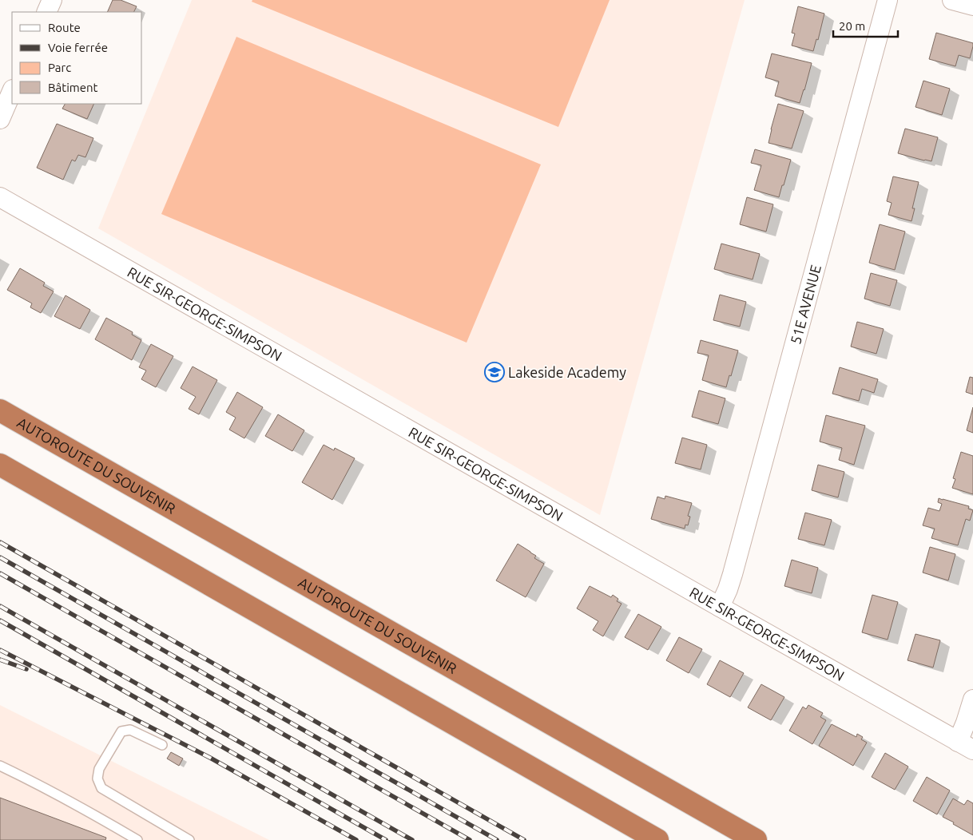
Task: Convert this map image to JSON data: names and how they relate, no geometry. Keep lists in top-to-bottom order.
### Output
{
  "streets": {
    "highway": ["AUTOROUTE DU SOUVENIR"],
    "street": ["51E AVENUE", "RUE SIR-GEORGE-SIMPSON"]
  },
  "crossings": [
    ["51E AVENUE", "RUE SIR-GEORGE-SIMPSON"]
  ],
  "places": {
    "school or university": ["Lakeside Academy"]
  },
  "legend": [
    "Route",
    "Voie ferrée",
    "Parc",
    "Bâtiment"
  ],
  "scale_bar": "20 m"
}
